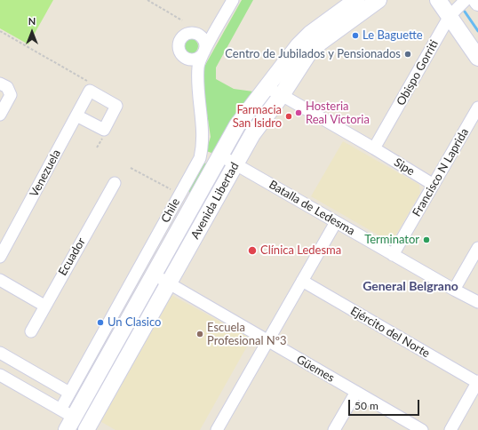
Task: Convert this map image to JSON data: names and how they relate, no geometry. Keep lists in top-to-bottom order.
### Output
{
  "streets": {
    "main road": ["Avenida Libertad"],
    "street": [
      "Obispo Gorriti",
      "Sipe",
      "Francisco N Laprida",
      "Venezuela",
      "Batalla de Ledesma",
      "Chile",
      "Ecuador",
      "Ejército del Norte",
      "Güemes"
    ]
  },
  "crossings": [
    ["Obispo Gorriti", "Sipe"],
    ["Sipe", "Francisco N Laprida"],
    ["Sipe", "Avenida Libertad"],
    ["Francisco N Laprida", "Batalla de Ledesma"],
    ["Avenida Libertad", "Batalla de Ledesma"],
    ["Avenida Libertad", "Chile"],
    ["Avenida Libertad", "Güemes"]
  ],
  "districts": ["General Belgrano"],
  "places": [
    "Le Baguette",
    "Centro de Jubilados y Pensionados",
    "Hosteria Real Victoria",
    "Farmacia San Isidro",
    "Terminator",
    "Clínica Ledesma",
    "Un Clasico",
    "Escuela Profesional Nº3"
  ],
  "scale_bar": "50 m",
  "north": "top"
}
